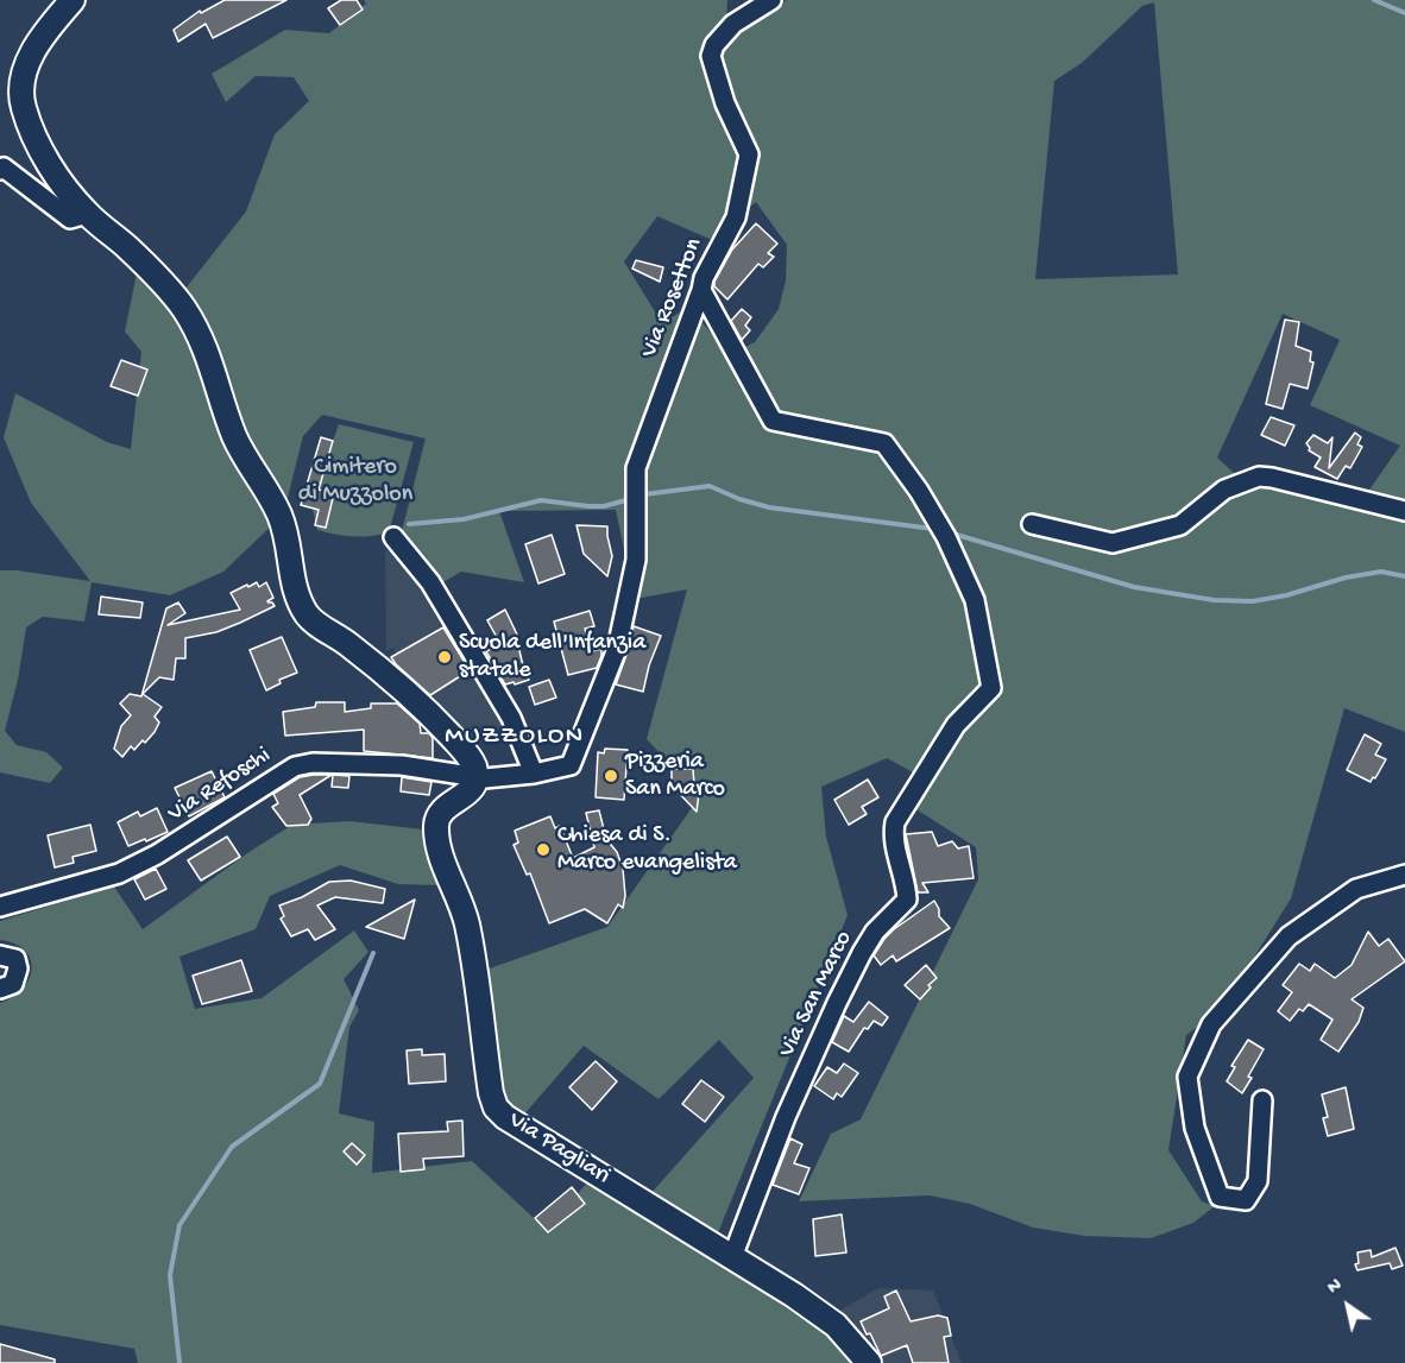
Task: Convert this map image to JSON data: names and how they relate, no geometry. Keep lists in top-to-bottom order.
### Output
{
  "streets": {
    "street": [
      "Via Rosetton",
      "Via Refoschi",
      "Via San Marco",
      "Via Pagliari"
    ]
  },
  "crossings": [
    ["Via Rosetton", "Via Refoschi"],
    ["Via Rosetton", "Via San Marco"],
    ["Via Refoschi", "Via Pagliari"],
    ["Via San Marco", "Via Pagliari"]
  ],
  "districts": ["MUZZOLON"],
  "parks": ["Cimitero di Muzzolon"],
  "places": ["Scuola dell'Infanzia statale", "Pizzeria San Marco", "Chiesa di S. Marco evangelista"],
  "north": "top left"
}
